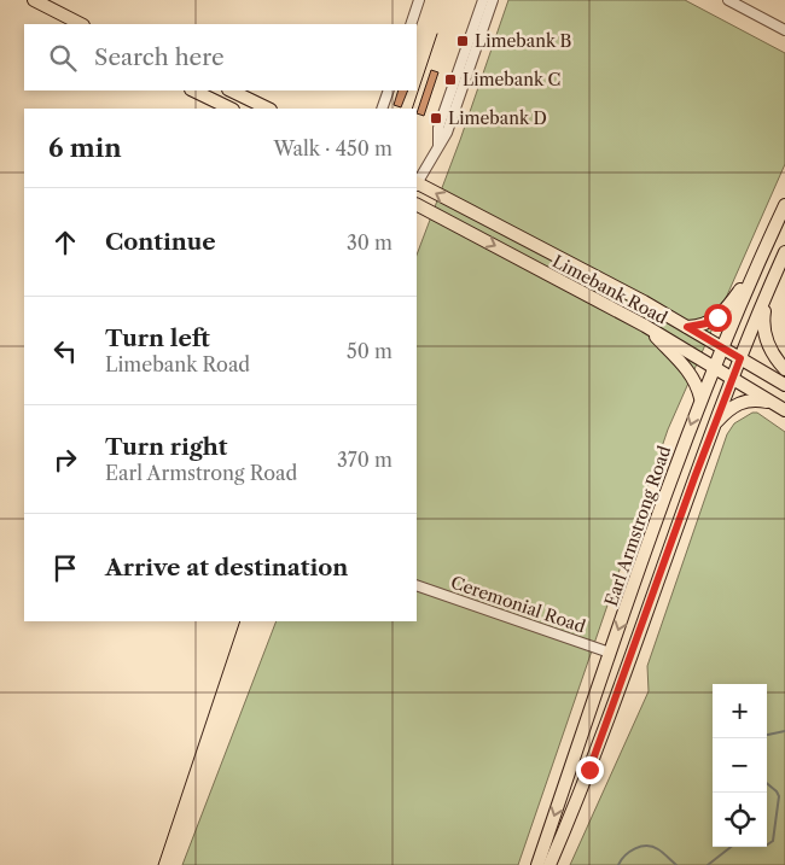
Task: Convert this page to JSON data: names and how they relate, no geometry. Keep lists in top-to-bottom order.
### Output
{
  "streets": {
    "main road": ["Limebank Road", "Earl Armstrong Road"],
    "street": ["Ceremonial Road"]
  },
  "crossings": [
    ["Limebank Road", "Earl Armstrong Road"],
    ["Earl Armstrong Road", "Ceremonial Road"]
  ],
  "places": {
    "transit": ["Limebank B", "Limebank C", "Limebank D"]
  },
  "page": {
    "search": "Search here",
    "heading": ["6 min", "Walk · 450 m"],
    "list": [
      ["Continue", "30 m"],
      ["Turn left", "Limebank Road", "50 m"],
      ["Turn right", "Earl Armstrong Road", "370 m"],
      "Arrive at destination"
    ],
    "map_buttons": ["+", "−"]
  }
}
